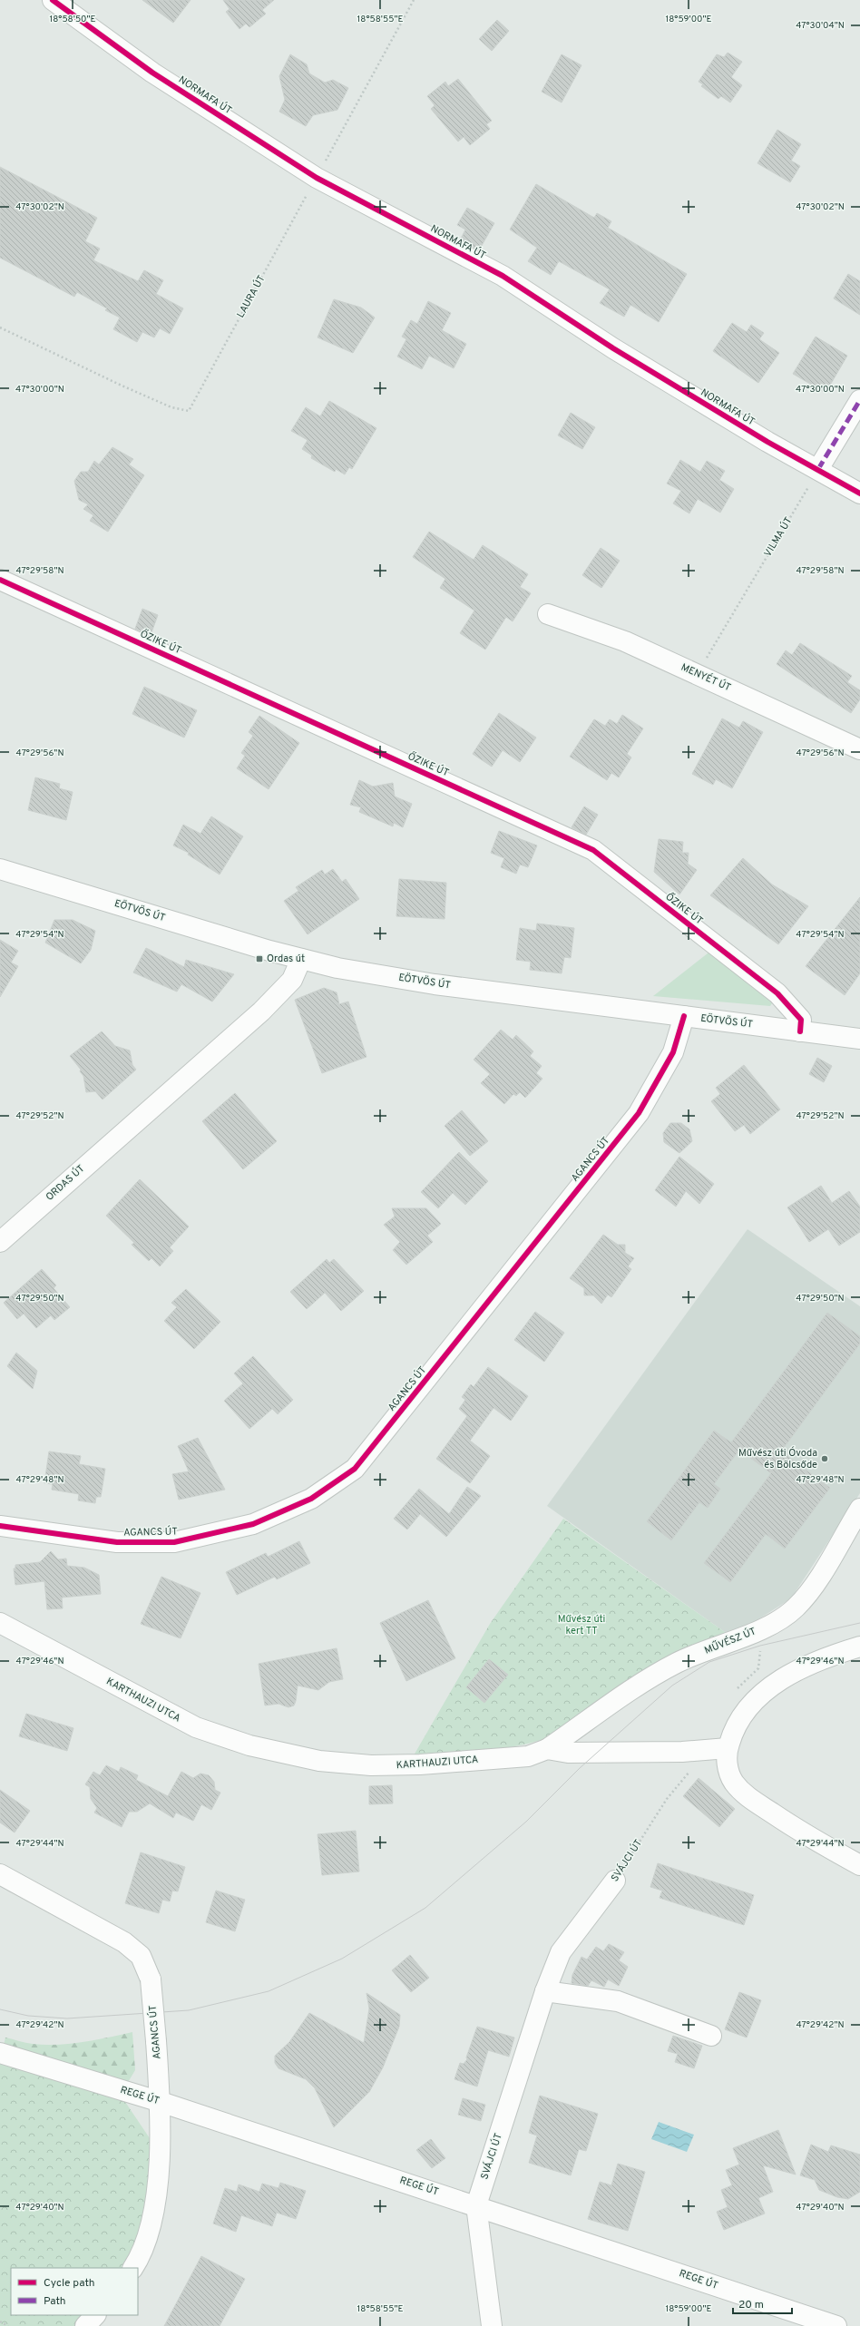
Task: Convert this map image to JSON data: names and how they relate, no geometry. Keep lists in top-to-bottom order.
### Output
{
  "streets": {
    "street": [
      "NORMAFA ÚT",
      "ŐZIKE ÚT",
      "MENYÉT ÚT",
      "EÖTVÖS ÚT",
      "AGANCS ÚT",
      "ORDAS ÚT",
      "MŰVÉSZ ÚT",
      "KARTHAUZI UTCA",
      "SVÁJCI ÚT",
      "REGE ÚT"
    ],
    "path": ["LAURA ÚT", "VILMA ÚT"]
  },
  "crossings": [
    ["NORMAFA ÚT", "LAURA ÚT"],
    ["NORMAFA ÚT", "VILMA ÚT"],
    ["VILMA ÚT", "MENYÉT ÚT"],
    ["ŐZIKE ÚT", "EÖTVÖS ÚT"],
    ["EÖTVÖS ÚT", "AGANCS ÚT"],
    ["EÖTVÖS ÚT", "ORDAS ÚT"],
    ["AGANCS ÚT", "REGE ÚT"],
    ["MŰVÉSZ ÚT", "KARTHAUZI UTCA"],
    ["SVÁJCI ÚT", "REGE ÚT"]
  ],
  "parks": ["Művész úti kert TT"],
  "places": {
    "transit": ["Ordas út"],
    "other": ["Művész úti Óvoda és Bölcsőde"]
  },
  "legend": ["Cycle path", "Path"],
  "scale_bar": "20 m",
  "coordinates": [
    "18°58'50\"E",
    "18°58'55\"E",
    "18°59'00\"E",
    "47°30'04\"N",
    "47°30'02\"N",
    "47°30'00\"N",
    "47°29'58\"N",
    "47°29'56\"N",
    "47°29'54\"N",
    "47°29'52\"N",
    "47°29'50\"N",
    "47°29'48\"N",
    "47°29'46\"N",
    "47°29'44\"N",
    "47°29'42\"N",
    "47°29'40\"N"
  ]
}
